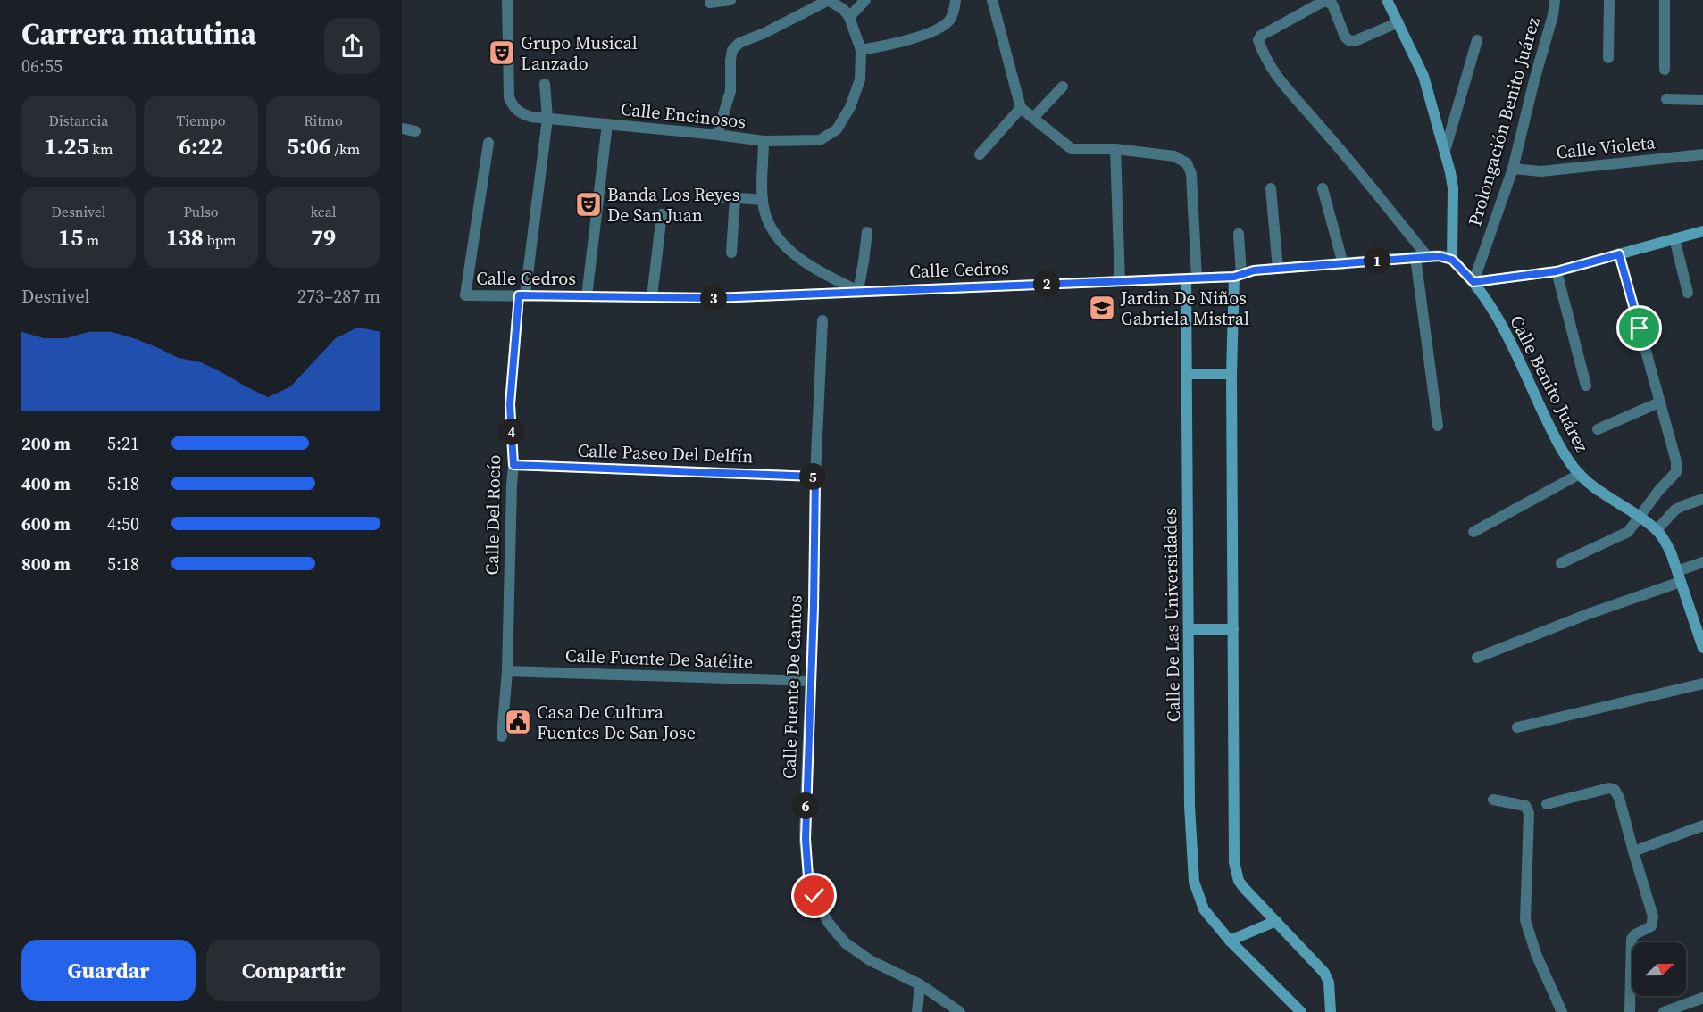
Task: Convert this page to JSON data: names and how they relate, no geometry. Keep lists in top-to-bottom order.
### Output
{
  "streets": {
    "street": [
      "Calle Encinosos",
      "Prolongación Benito Juárez",
      "Calle Violeta",
      "Calle Cedros",
      "Calle Benito Juárez",
      "Calle Paseo Del Delfín",
      "Calle Del Rocío",
      "Calle De Las Universidades",
      "Calle Fuente De Satélite",
      "Calle Fuente De Cantos"
    ]
  },
  "crossings": [
    ["Calle Encinosos", "Calle Del Rocío"],
    ["Prolongación Benito Juárez", "Calle Violeta"],
    ["Prolongación Benito Juárez", "Calle Cedros"],
    ["Prolongación Benito Juárez", "Calle Benito Juárez"],
    ["Calle Cedros", "Calle Benito Juárez"],
    ["Calle Cedros", "Calle Del Rocío"],
    ["Calle Cedros", "Calle De Las Universidades"],
    ["Calle Paseo Del Delfín", "Calle Del Rocío"],
    ["Calle Paseo Del Delfín", "Calle Fuente De Cantos"],
    ["Calle Del Rocío", "Calle Fuente De Satélite"],
    ["Calle Fuente De Satélite", "Calle Fuente De Cantos"]
  ],
  "places": {
    "theatre": ["Grupo Musical Lanzado", "Banda Los Reyes De San Juan"],
    "school or university": ["Jardin De Niños Gabriela Mistral"],
    "public building": ["Casa De Cultura Fuentes De San Jose"]
  },
  "north": "right",
  "page": {
    "heading": ["Carrera matutina", "06:55"],
    "stats": [
      ["Distancia", "1.25 km"],
      ["Tiempo", "6:22"],
      ["Ritmo", "5:06 /km"],
      ["Desnivel", "15 m"],
      ["Pulso", "138 bpm"],
      ["kcal", "79"]
    ],
    "pins": [
      "1",
      "2",
      "3",
      "4",
      "5",
      "6"
    ],
    "chart": ["Desnivel", "273–287 m"],
    "list": [
      {
        "name": "200 m",
        "note": "5:21"
      },
      {
        "name": "400 m",
        "note": "5:18"
      },
      {
        "name": "600 m",
        "note": "4:50"
      },
      {
        "name": "800 m",
        "note": "5:18"
      }
    ],
    "buttons": ["Guardar", "Compartir"]
  }
}
